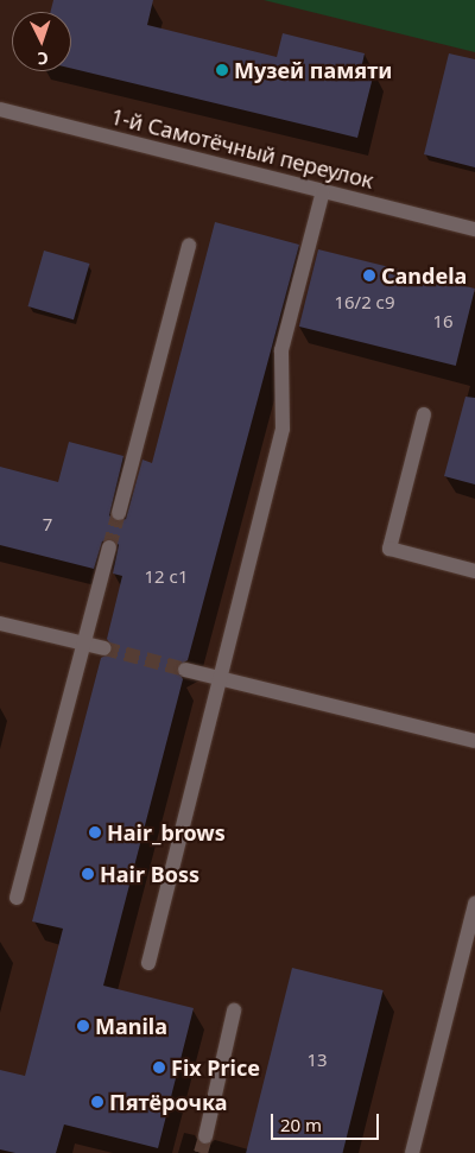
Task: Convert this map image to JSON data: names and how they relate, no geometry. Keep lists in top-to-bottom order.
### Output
{
  "streets": {
    "street": ["1-й Самотёчный переулок"]
  },
  "places": [
    "Музей памяти",
    "Candela",
    "Hair_brows",
    "Hair Boss",
    "Manila",
    "Fix Price",
    "Пятёрочка"
  ],
  "house_numbers": [
    "16/2 с9",
    "16",
    "7",
    "12 с1",
    "13"
  ],
  "scale_bar": "20 m",
  "north": "bottom"
}
